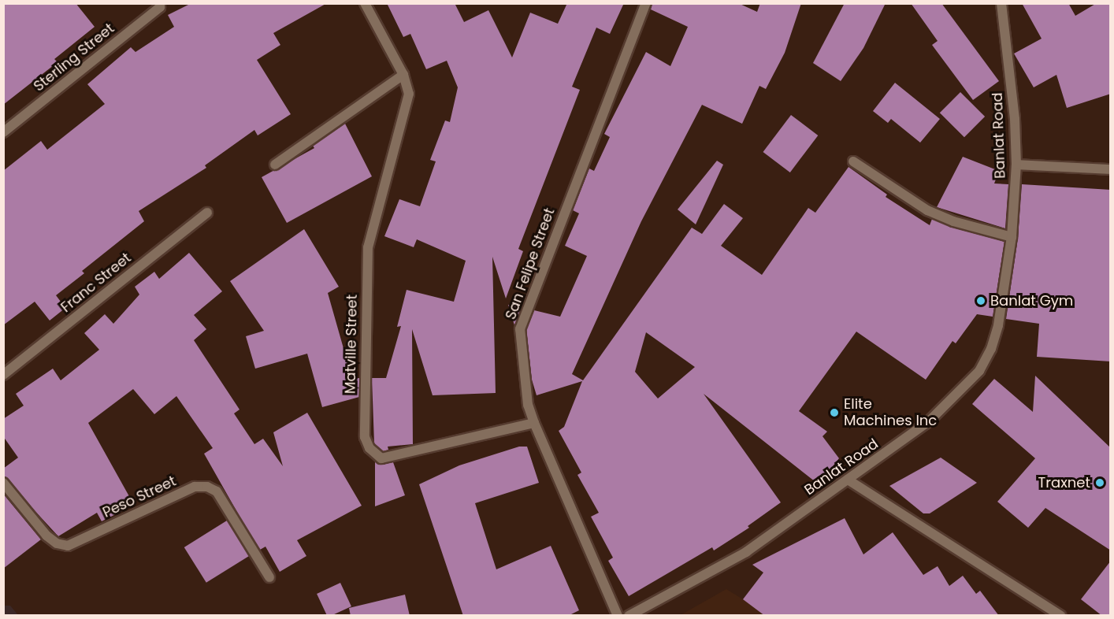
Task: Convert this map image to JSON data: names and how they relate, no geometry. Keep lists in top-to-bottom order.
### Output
{
  "streets": {
    "street": [
      "Sterling Street",
      "Banlat Road",
      "San Felipe Street",
      "Franc Street",
      "Matville Street",
      "Peso Street"
    ]
  },
  "crossings": [
    ["San Felipe Street", "Matville Street"]
  ],
  "places": ["Banlat Gym", "Elite Machines Inc", "Traxnet"]
}
